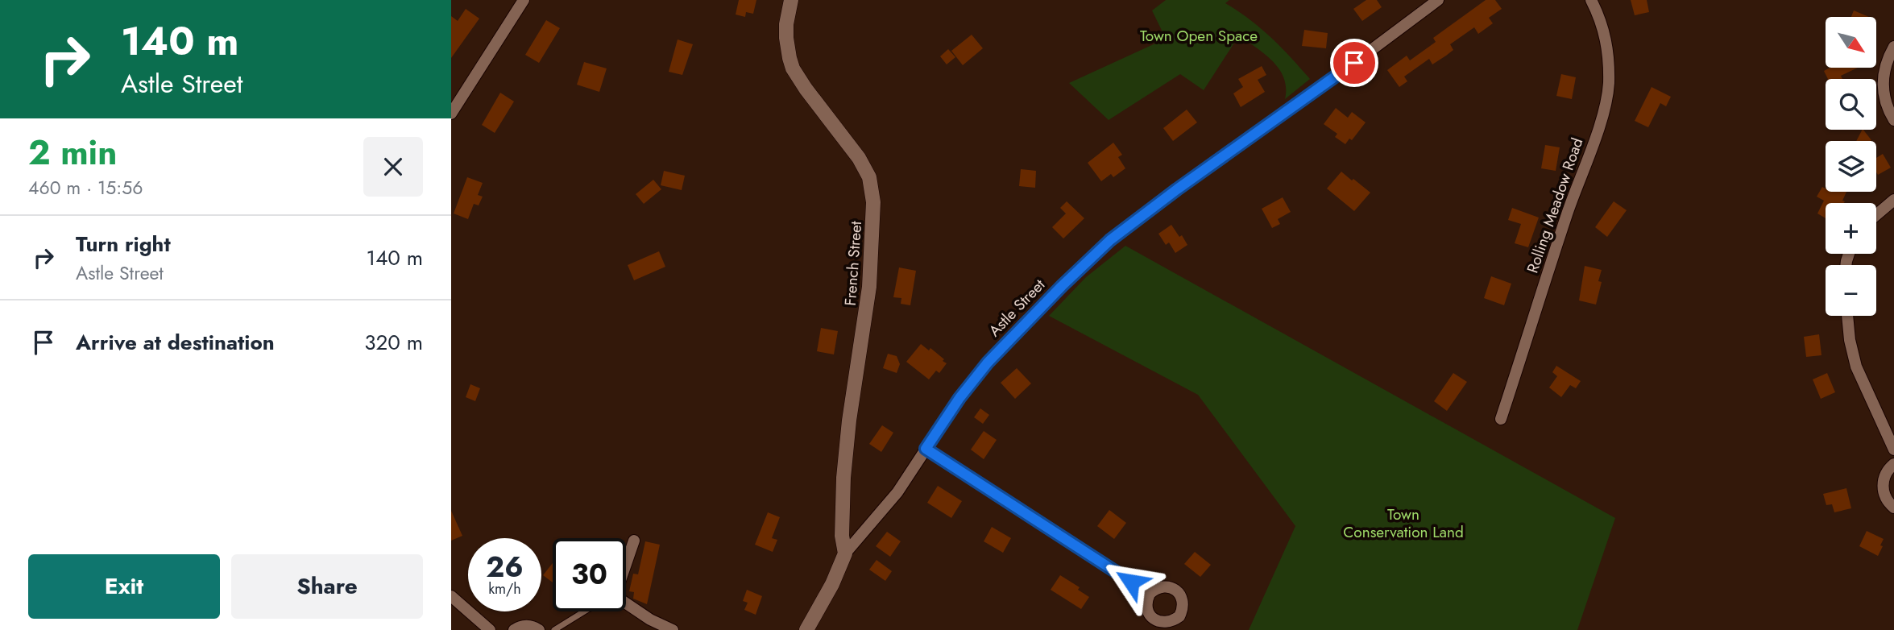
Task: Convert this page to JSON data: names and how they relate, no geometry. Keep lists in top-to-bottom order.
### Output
{
  "streets": {
    "street": ["Rolling Meadow Road", "French Street", "Astle Street"]
  },
  "crossings": [
    ["French Street", "Astle Street"]
  ],
  "parks": ["Town Open Space", "Town Conservation Land"],
  "north": "bottom right",
  "page": {
    "turn": ["140 m", "Astle Street"],
    "map_buttons": ["+", "−"],
    "heading": ["2 min", "460 m · 15:56"],
    "list": [
      {
        "name": "Turn right",
        "note": "Astle Street",
        "value": "140 m"
      },
      {
        "name": "Arrive at destination",
        "value": "320 m"
      }
    ],
    "speed": "26 km/h",
    "limit": "30",
    "buttons": ["Exit", "Share"]
  }
}
